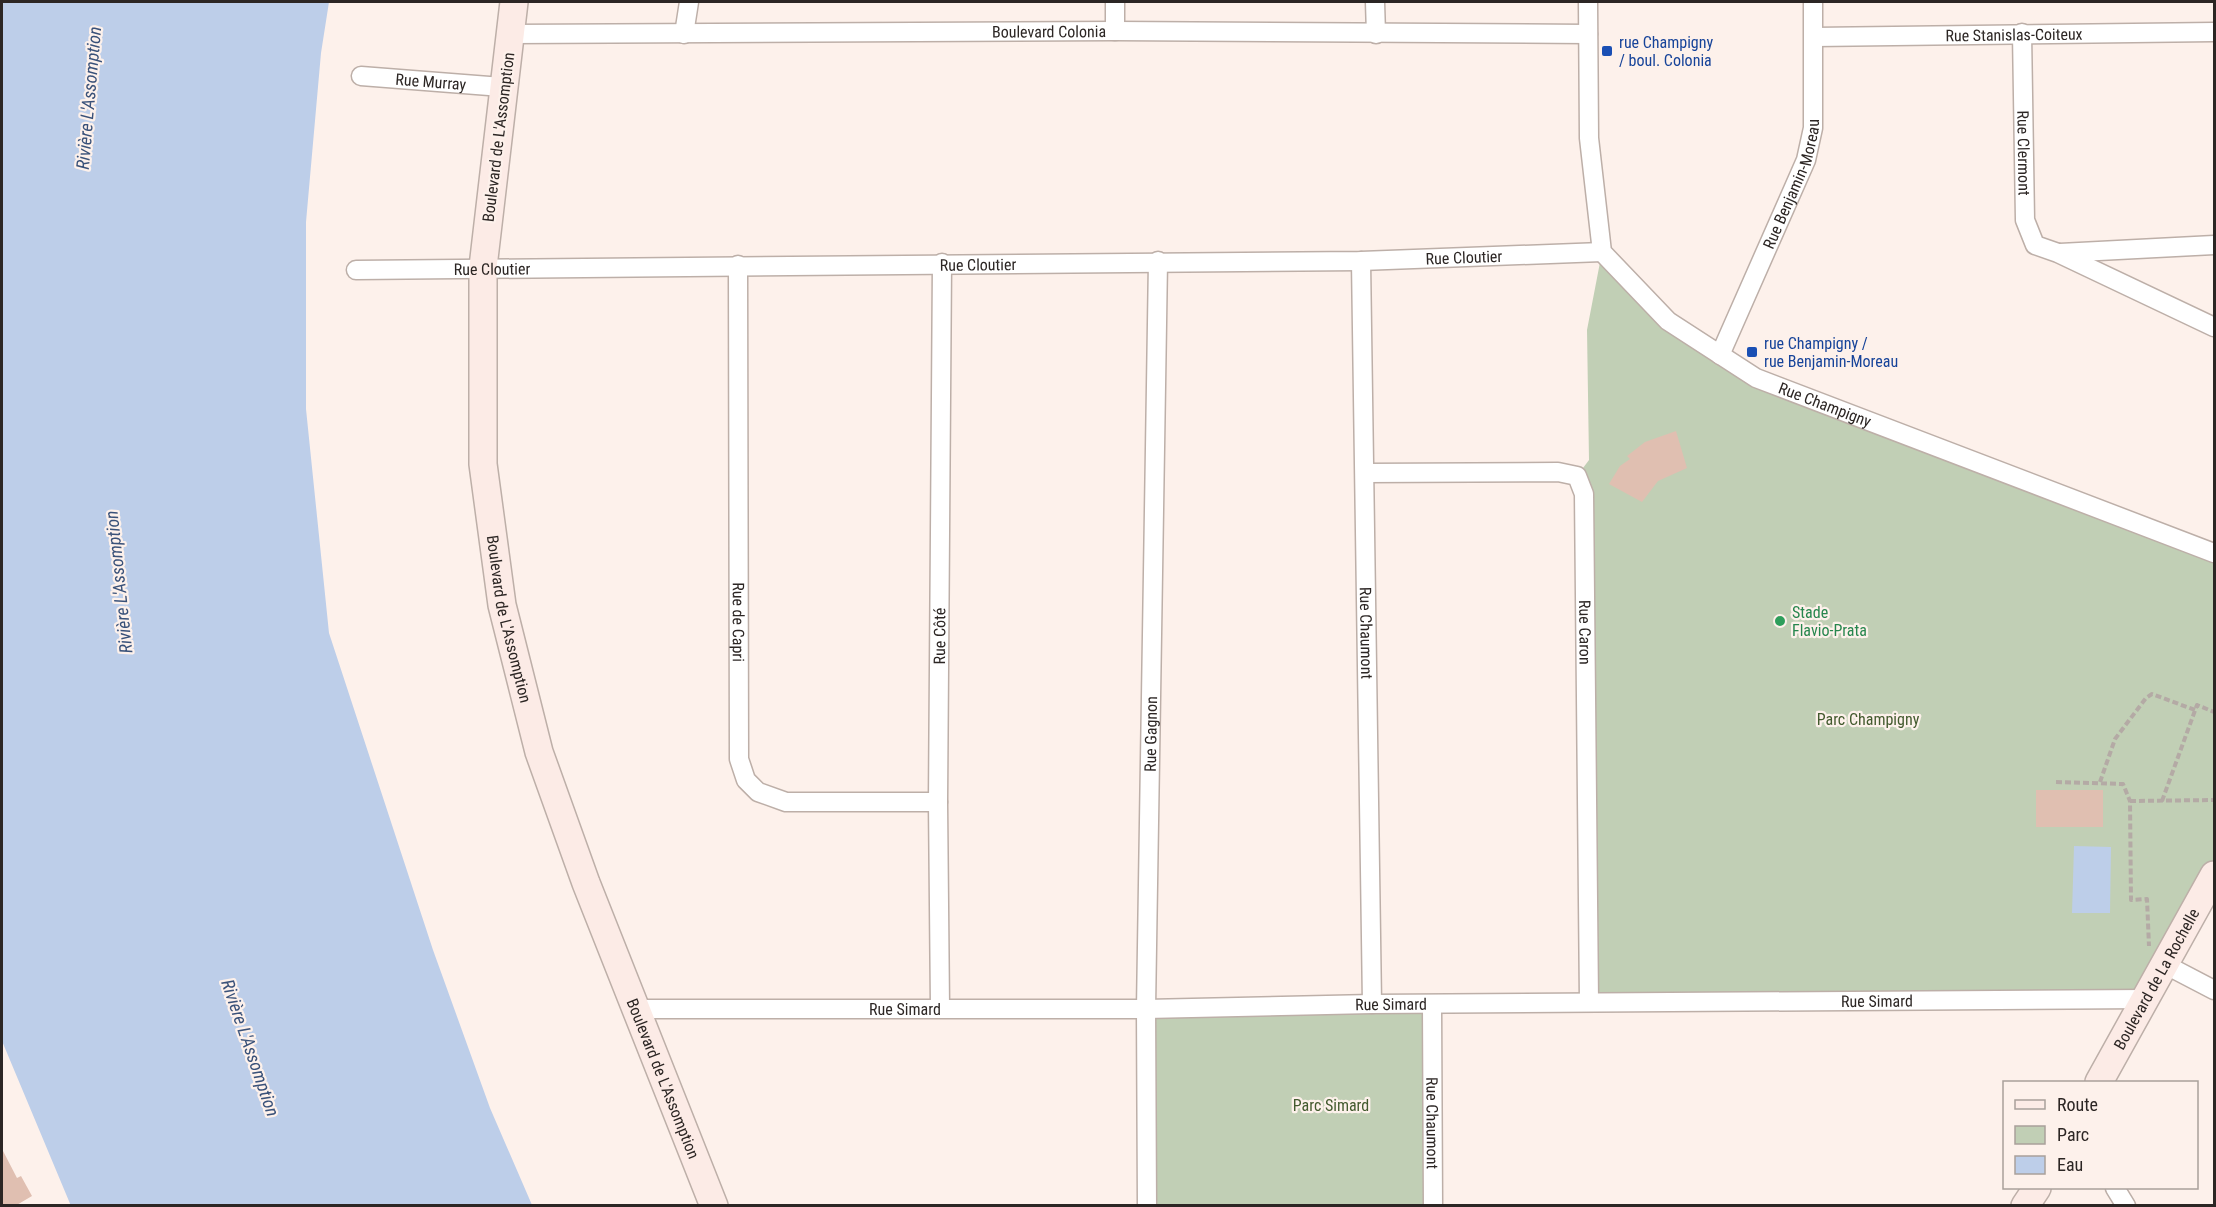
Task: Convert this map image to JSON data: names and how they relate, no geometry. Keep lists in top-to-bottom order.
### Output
{
  "streets": {
    "street": [
      "Boulevard Colonia",
      "Rue Stanislas-Coiteux",
      "Rue Murray",
      "Boulevard de L'Assomption",
      "Rue Clermont",
      "Rue Benjamin-Moreau",
      "Rue Cloutier",
      "Rue Champigny",
      "Rue de Capri",
      "Rue Caron",
      "Rue Chaumont",
      "Rue Côté",
      "Rue Gagnon",
      "Boulevard de La Rochelle",
      "Rue Simard"
    ]
  },
  "crossings": [
    ["Boulevard Colonia", "Boulevard de L'Assomption"],
    ["Rue Stanislas-Coiteux", "Rue Clermont"],
    ["Rue Stanislas-Coiteux", "Rue Benjamin-Moreau"],
    ["Rue Murray", "Boulevard de L'Assomption"],
    ["Boulevard de L'Assomption", "Rue Cloutier"],
    ["Boulevard de L'Assomption", "Rue Simard"],
    ["Rue Benjamin-Moreau", "Rue Champigny"],
    ["Rue Cloutier", "Rue Champigny"],
    ["Rue Cloutier", "Rue de Capri"],
    ["Rue Cloutier", "Rue Chaumont"],
    ["Rue Cloutier", "Rue Côté"],
    ["Rue Cloutier", "Rue Gagnon"],
    ["Rue de Capri", "Rue Côté"],
    ["Rue Caron", "Rue Chaumont"],
    ["Rue Caron", "Rue Simard"],
    ["Rue Chaumont", "Rue Simard"],
    ["Rue Côté", "Rue Simard"],
    ["Rue Gagnon", "Rue Simard"],
    ["Boulevard de La Rochelle", "Rue Simard"]
  ],
  "water": ["Rivière L'Assomption"],
  "parks": ["Parc Champigny", "Parc Simard"],
  "places": {
    "transit": ["rue Champigny / boul. Colonia", "rue Champigny / rue Benjamin-Moreau"],
    "other": ["Stade Flavio-Prata"]
  },
  "legend": ["Route", "Parc", "Eau"]
}
